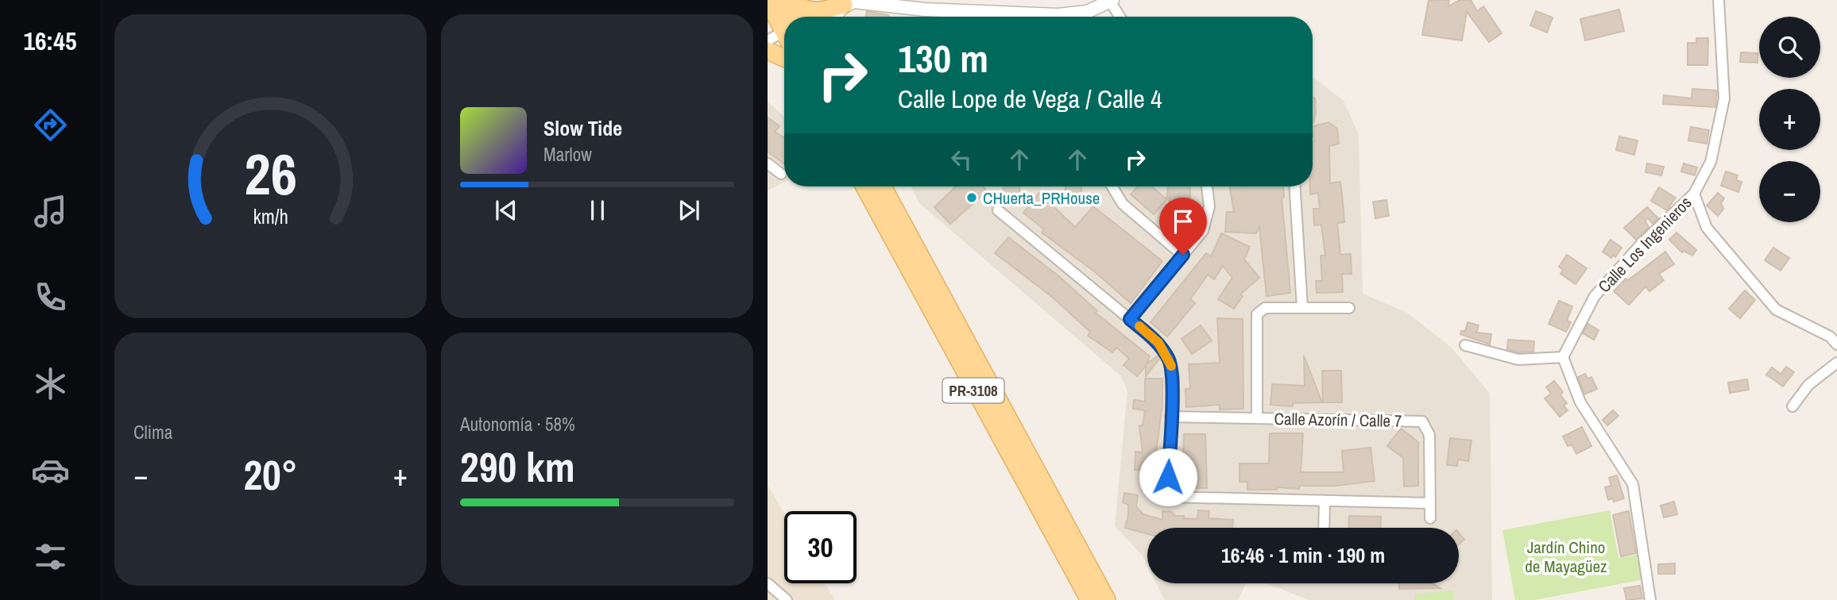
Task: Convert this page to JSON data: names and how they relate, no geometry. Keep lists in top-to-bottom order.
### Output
{
  "streets": {
    "main road": ["PR-3108"],
    "street": ["Calle Los Ingenieros", "Calle Azorín / Calle 7"]
  },
  "parks": ["Jardín Chino de Mayagüez"],
  "places": ["CHuerta_PRHouse"],
  "page": {
    "tabs": "16:45",
    "map_buttons": ["+", "−"],
    "turn": ["130 m", "Calle Lope de Vega / Calle 4"],
    "song": ["Slow Tide", "Marlow"],
    "tile": [
      "Clima",
      ["Autonomía · 58%", "290 km"]
    ],
    "heat": ["−", "20°", "+"],
    "limit": "30",
    "trip": "16:46 · 1 min · 190 m",
    "gauge": ["26", "km/h"]
  }
}
